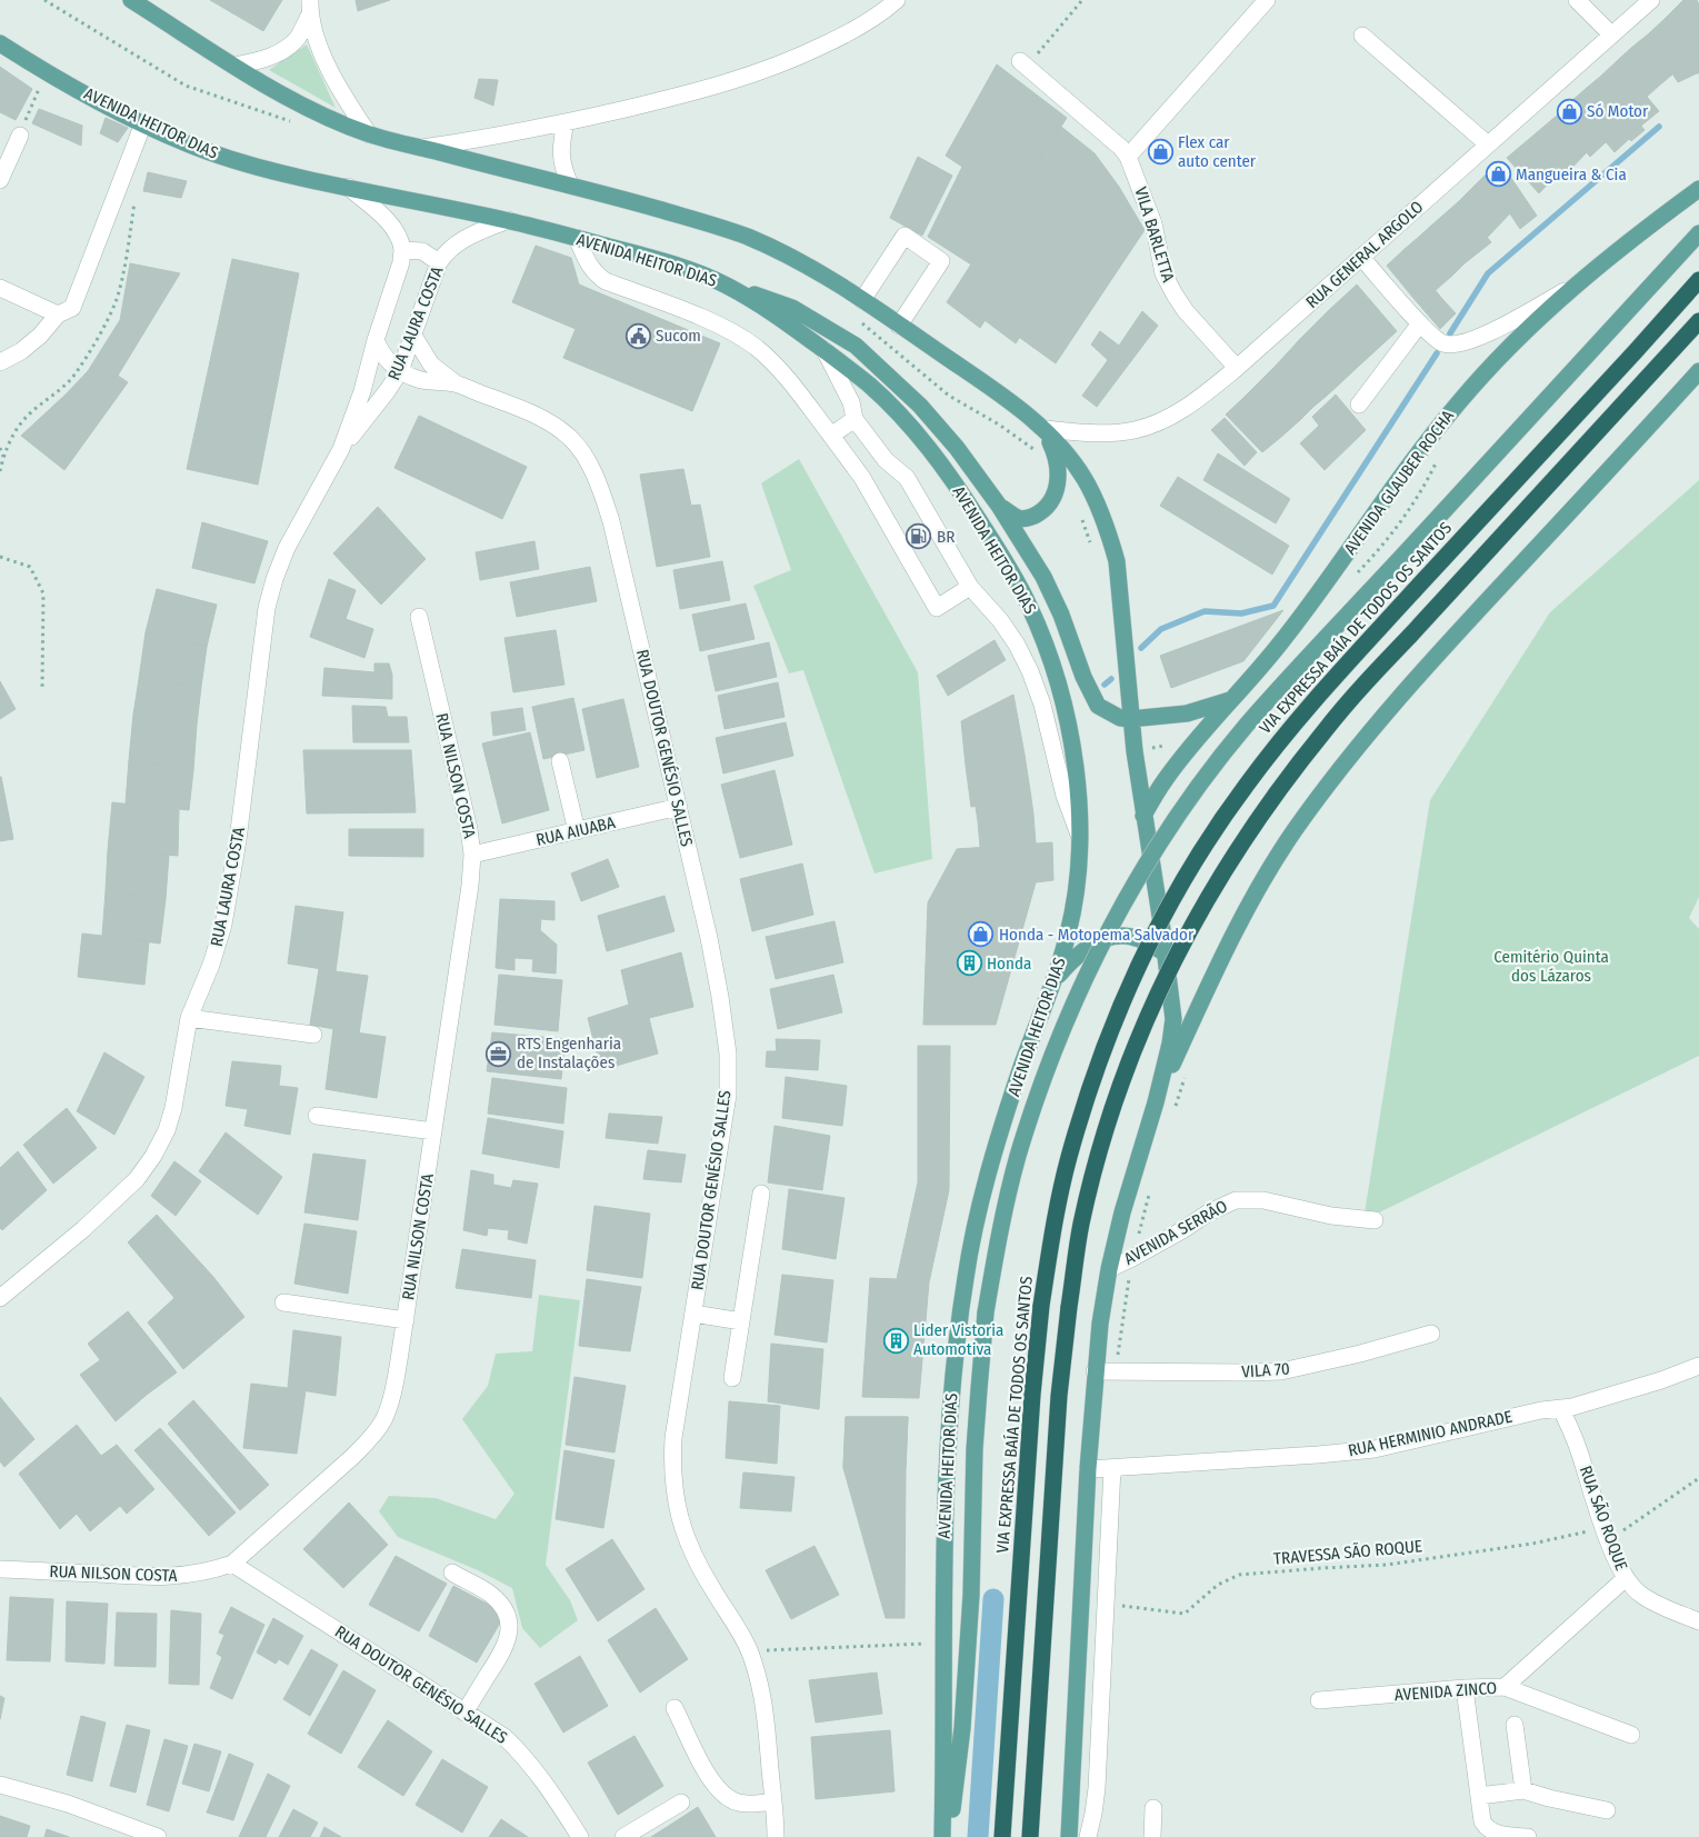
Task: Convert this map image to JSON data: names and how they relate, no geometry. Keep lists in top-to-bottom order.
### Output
{
  "streets": {
    "highway": ["VIA EXPRESSA BAÍA DE TODOS OS SANTOS"],
    "main road": ["AVENIDA HEITOR DIAS", "AVENIDA GLAUBER ROCHA"],
    "street": [
      "VILA BARLETTA",
      "RUA GENERAL ARGOLO",
      "RUA LAURA COSTA",
      "RUA DOUTOR GENÉSIO SALLES",
      "RUA NILSON COSTA",
      "RUA AIUABA",
      "AVENIDA SERRÃO",
      "VILA 70",
      "RUA HERMINIO ANDRADE",
      "RUA SÃO ROQUE",
      "AVENIDA ZINCO"
    ],
    "path": ["TRAVESSA SÃO ROQUE"]
  },
  "crossings": [
    ["AVENIDA HEITOR DIAS", "RUA LAURA COSTA"],
    ["AVENIDA HEITOR DIAS", "VIA EXPRESSA BAÍA DE TODOS OS SANTOS"],
    ["VILA BARLETTA", "RUA GENERAL ARGOLO"],
    ["RUA LAURA COSTA", "RUA DOUTOR GENÉSIO SALLES"],
    ["RUA DOUTOR GENÉSIO SALLES", "RUA NILSON COSTA"],
    ["RUA DOUTOR GENÉSIO SALLES", "RUA AIUABA"],
    ["RUA NILSON COSTA", "RUA AIUABA"],
    ["RUA HERMINIO ANDRADE", "RUA SÃO ROQUE"],
    ["RUA SÃO ROQUE", "TRAVESSA SÃO ROQUE"]
  ],
  "parks": ["Cemitério Quinta dos Lázaros"],
  "places": {
    "shop": [
      "Só Motor",
      "Flex car auto center",
      "Mangueira & Cia",
      "Honda - Motopema Salvador"
    ],
    "public building": ["Sucom"],
    "fuel station": ["BR"],
    "building": ["Honda", "Lider Vistoria Automotiva"],
    "office": ["RTS Engenharia de Instalações"]
  }
}
